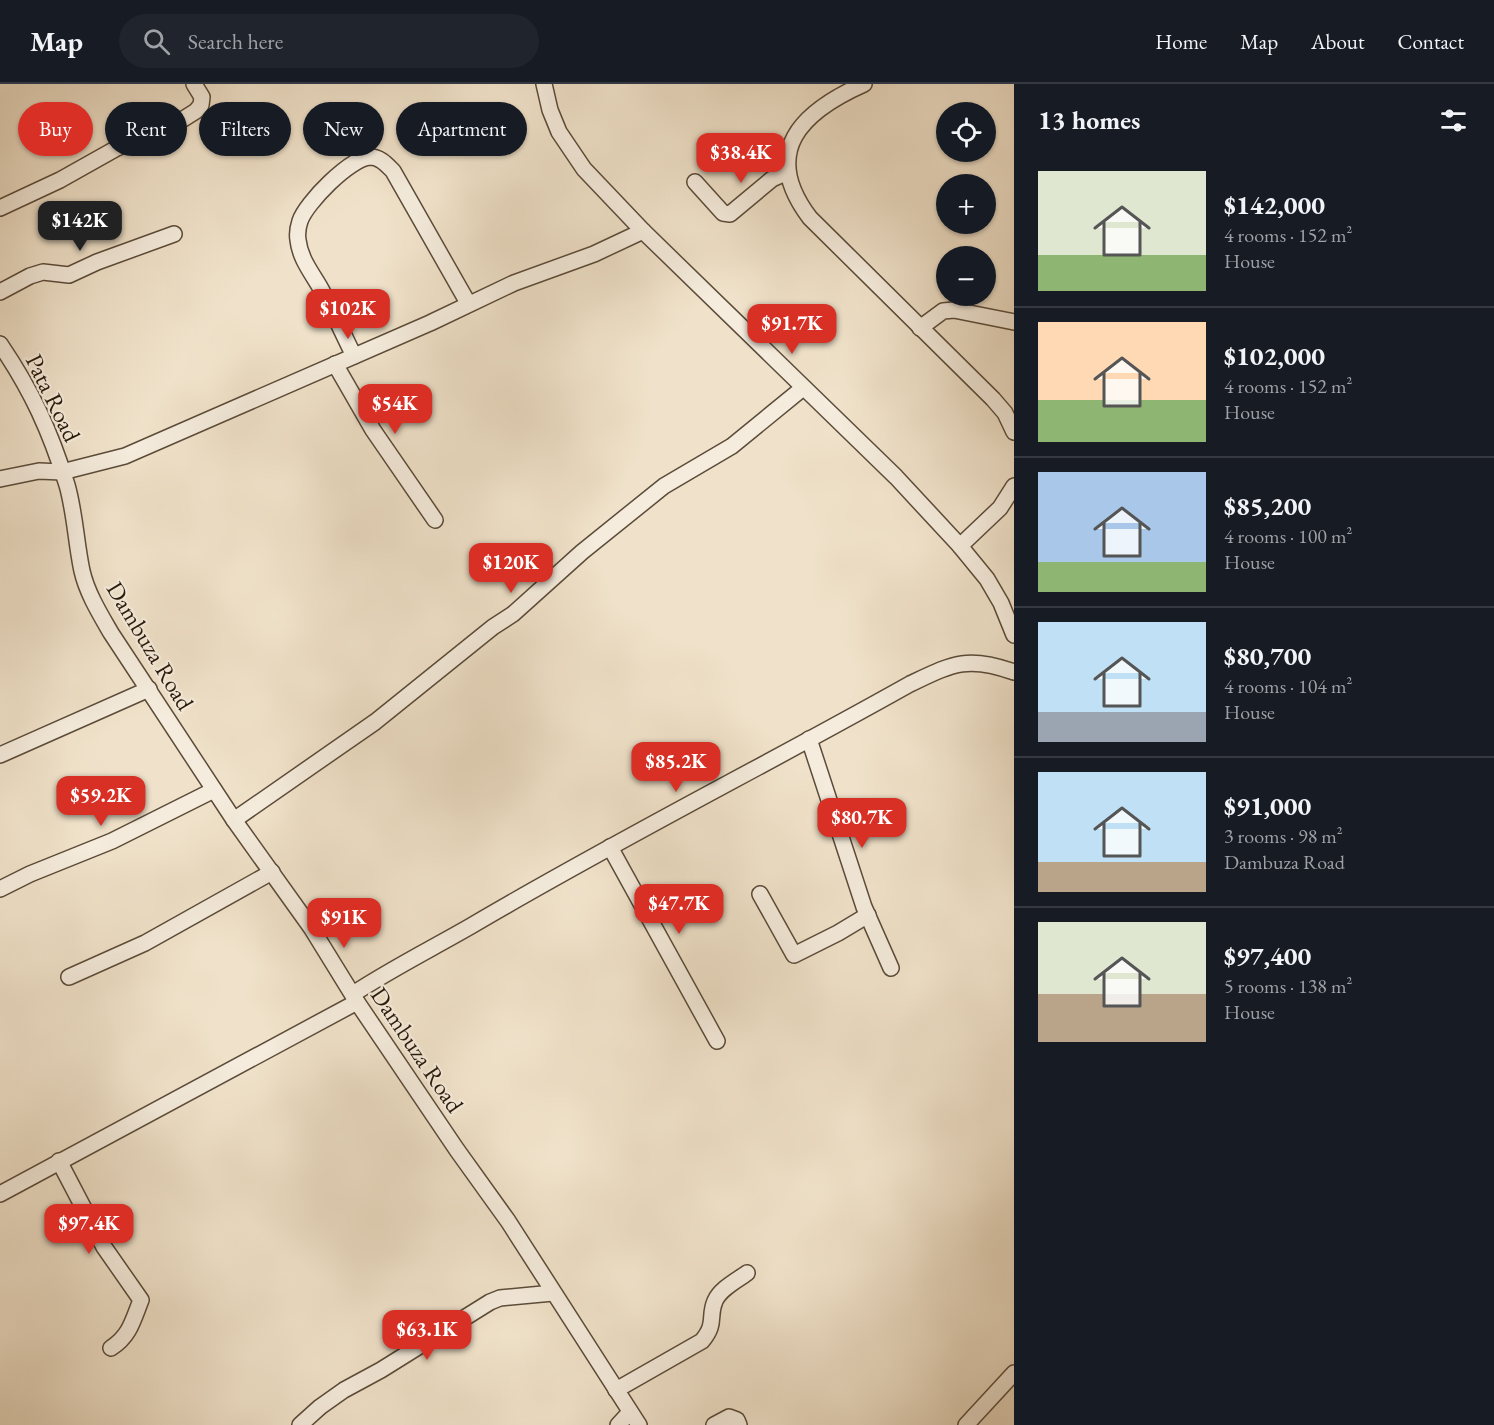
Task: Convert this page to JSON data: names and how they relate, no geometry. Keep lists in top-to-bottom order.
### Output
{
  "streets": {
    "street": ["Pata Road", "Dambuza Road"]
  },
  "crossings": [
    ["Pata Road", "Dambuza Road"]
  ],
  "page": {
    "header": "Map",
    "search": "Search here",
    "nav": [
      "Home",
      "Map",
      "About",
      "Contact"
    ],
    "heading": "13 homes",
    "map_buttons": ["+", "−"],
    "chip": [
      "Buy",
      "Rent",
      "Filters",
      "New",
      "Apartment"
    ],
    "price": [
      "$38.4K",
      "$142K",
      "$102K",
      "$91.7K",
      "$54K",
      "$120K",
      "$85.2K",
      "$59.2K",
      "$80.7K",
      "$47.7K",
      "$91K",
      "$97.4K",
      "$63.1K"
    ],
    "list": [
      {
        "name": "$142,000",
        "note": "4 rooms · 152 m² · House"
      },
      {
        "name": "$102,000",
        "note": "4 rooms · 152 m² · House"
      },
      {
        "name": "$85,200",
        "note": "4 rooms · 100 m² · House"
      },
      {
        "name": "$80,700",
        "note": "4 rooms · 104 m² · House"
      },
      {
        "name": "$91,000",
        "note": "3 rooms · 98 m² · Dambuza Road"
      },
      {
        "name": "$97,400",
        "note": "5 rooms · 138 m² · House"
      }
    ]
  }
}
